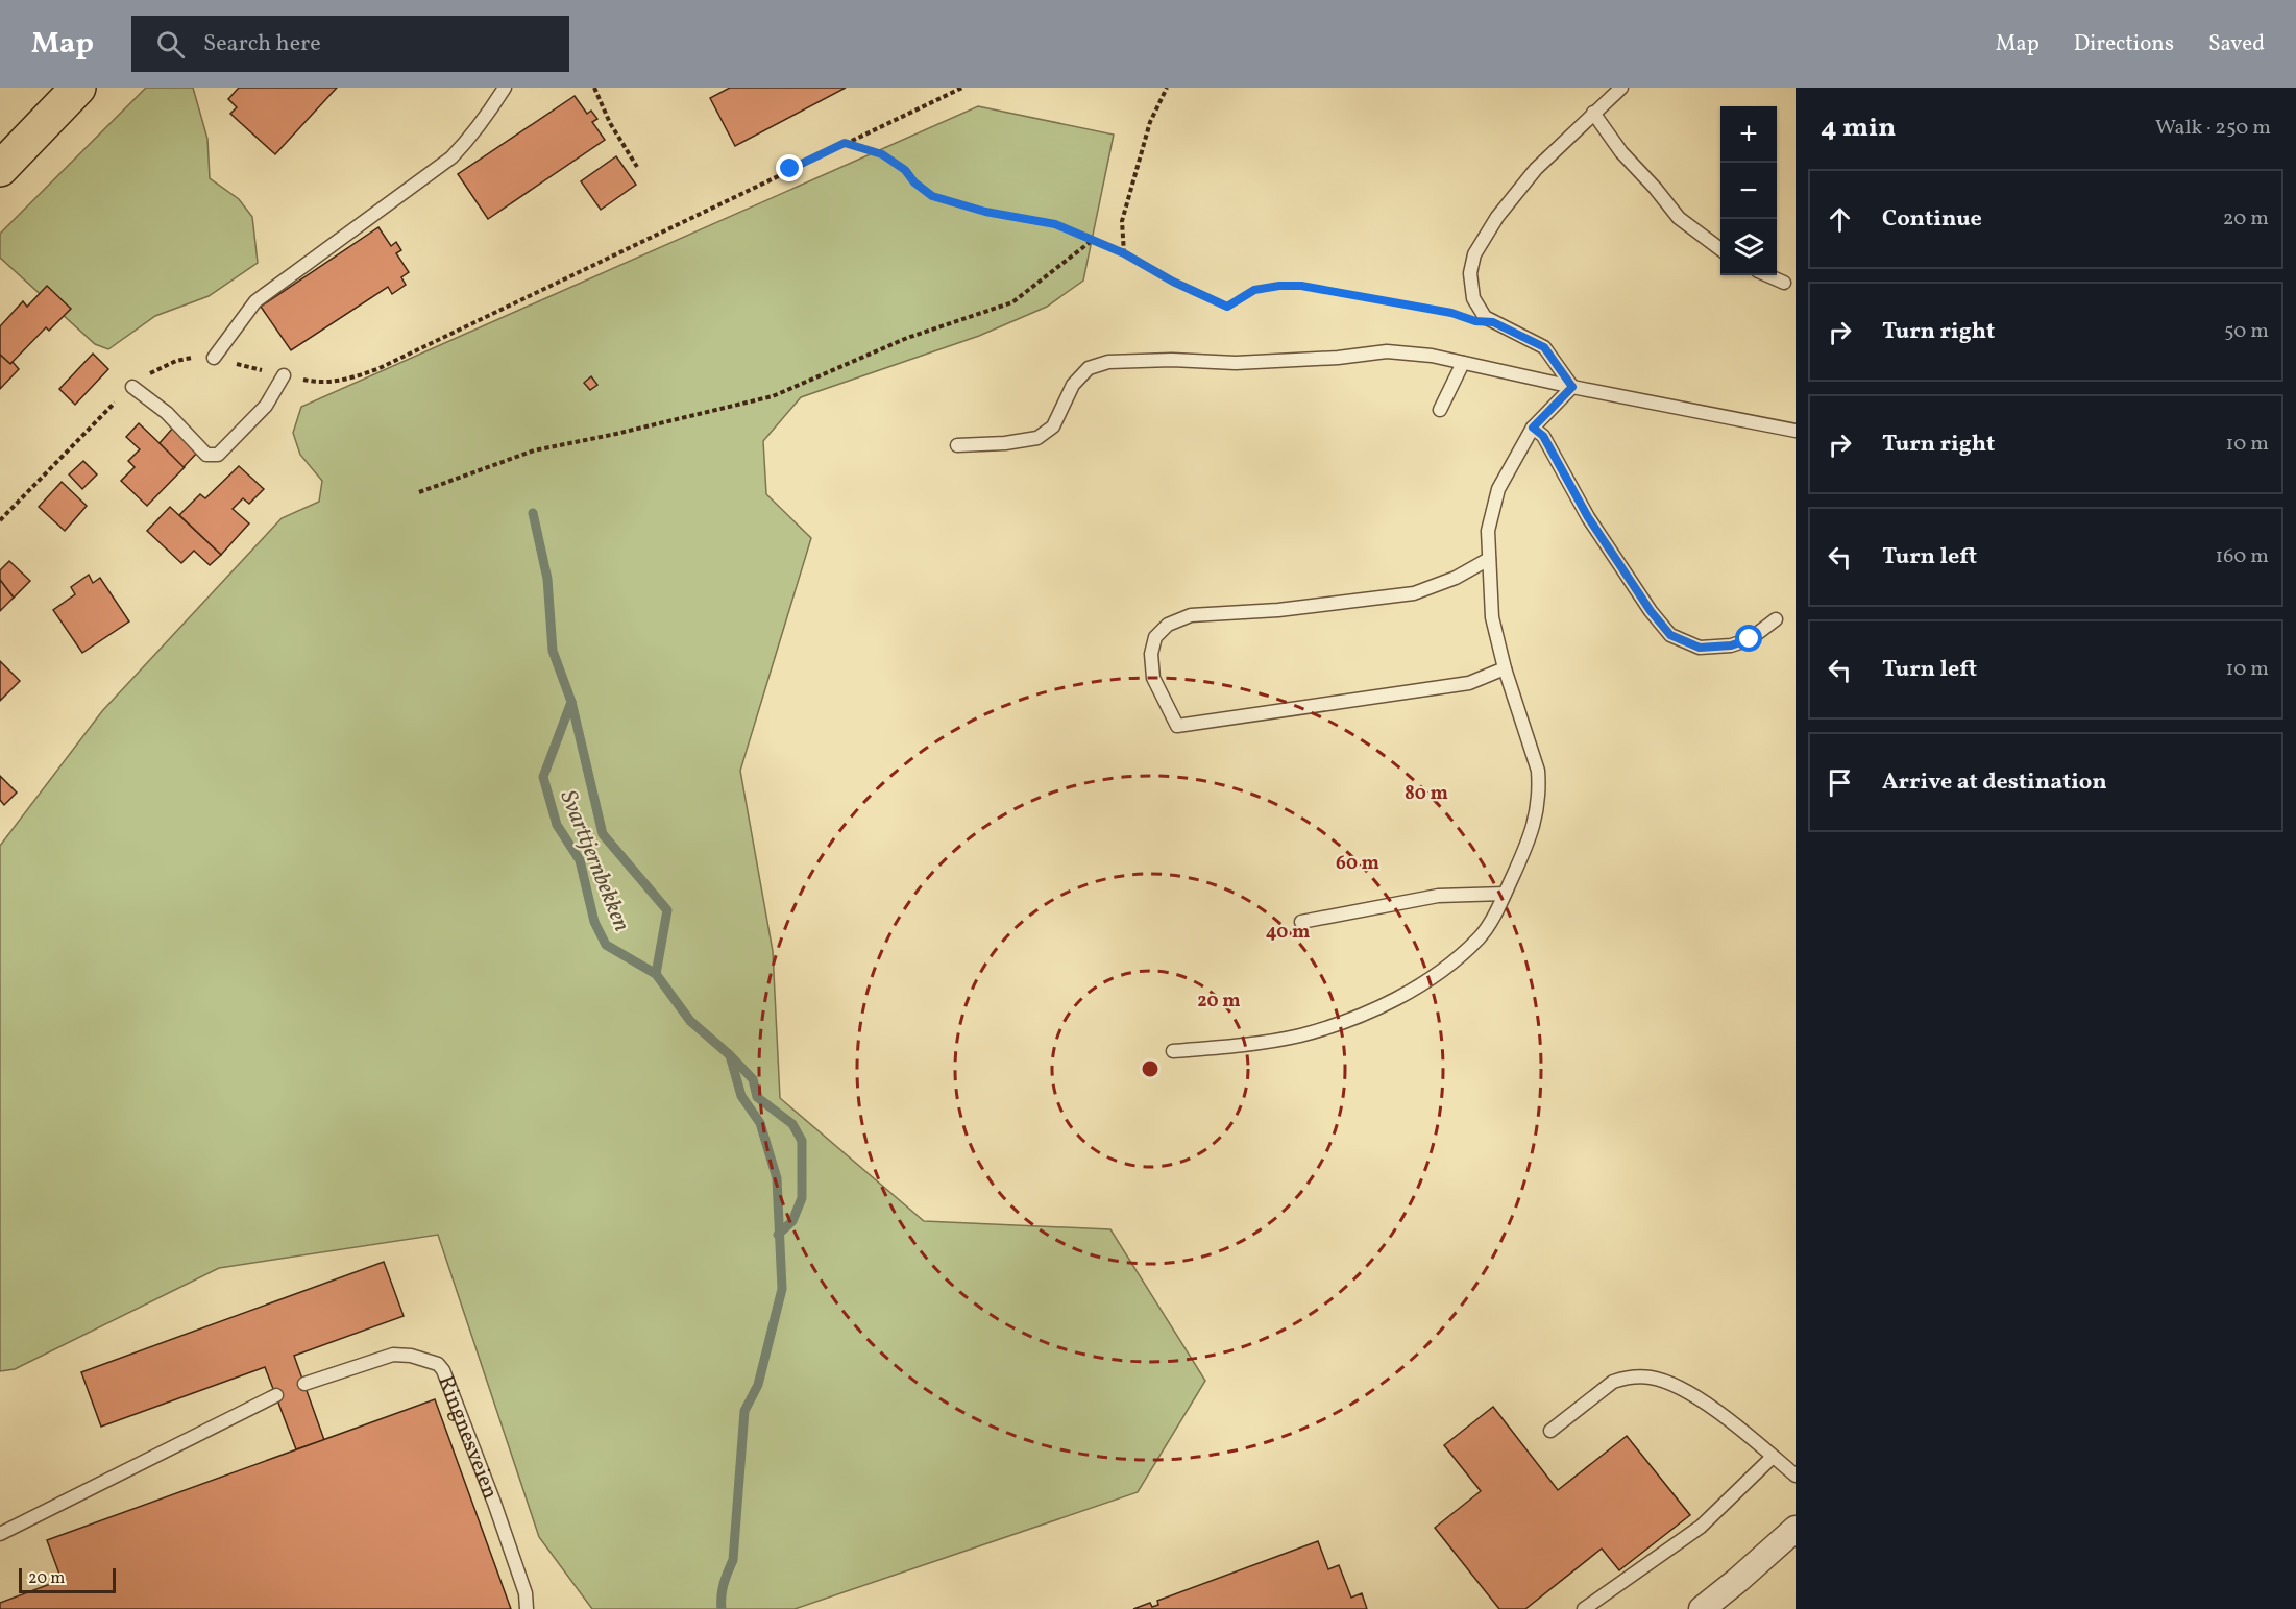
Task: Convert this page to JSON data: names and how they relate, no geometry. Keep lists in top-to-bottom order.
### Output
{
  "streets": {
    "lane": ["Ringnesveien"]
  },
  "water": ["Svarttjernbekken"],
  "scale_bar": "20 m",
  "page": {
    "header": "Map",
    "search": "Search here",
    "nav": ["Map", "Directions", "Saved"],
    "heading": ["4 min", "Walk · 250 m"],
    "map_buttons": ["+", "−"],
    "list": [
      ["Continue", "20 m"],
      ["Turn right", "50 m"],
      ["Turn right", "10 m"],
      ["Turn left", "160 m"],
      ["Turn left", "10 m"],
      "Arrive at destination"
    ],
    "scale": "20 m"
  },
  "rings": [
    "80 m",
    "60 m",
    "40 m",
    "20 m"
  ]
}
